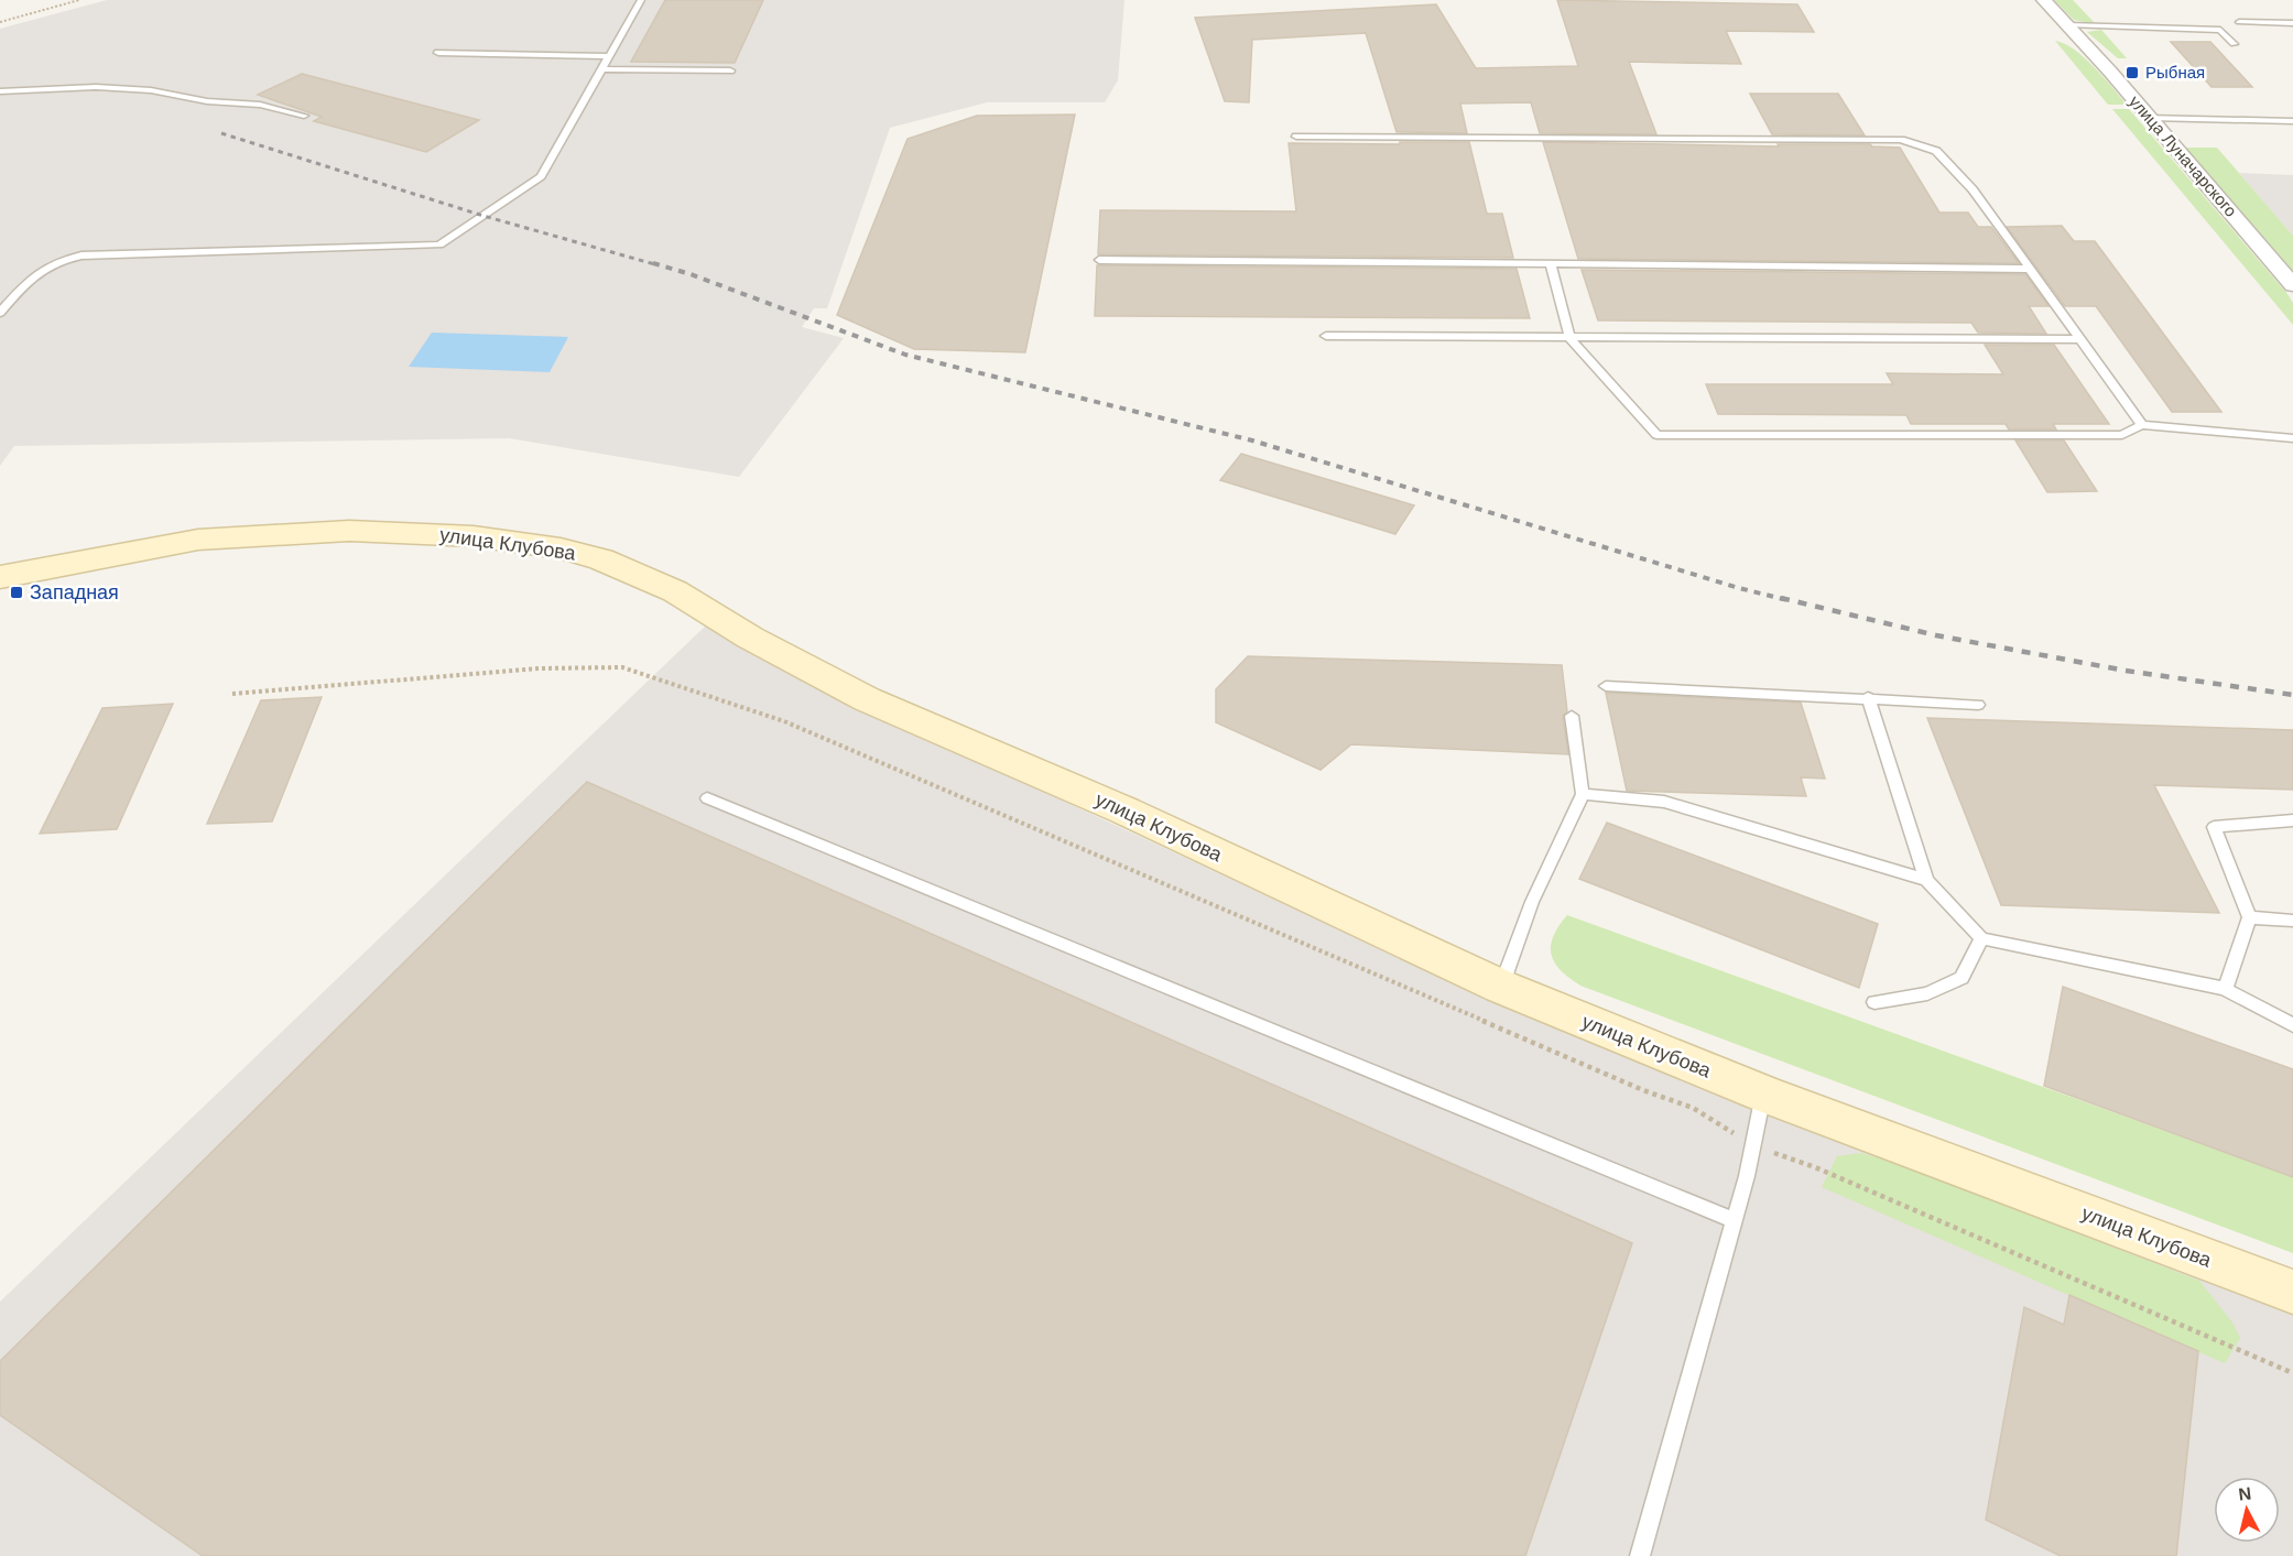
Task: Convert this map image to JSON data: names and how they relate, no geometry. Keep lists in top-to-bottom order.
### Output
{
  "streets": {
    "main road": ["улица Клубова"],
    "street": ["улица Луначарского"]
  },
  "places": {
    "transit": ["Рыбная", "Западная"]
  },
  "north": "top"
}
